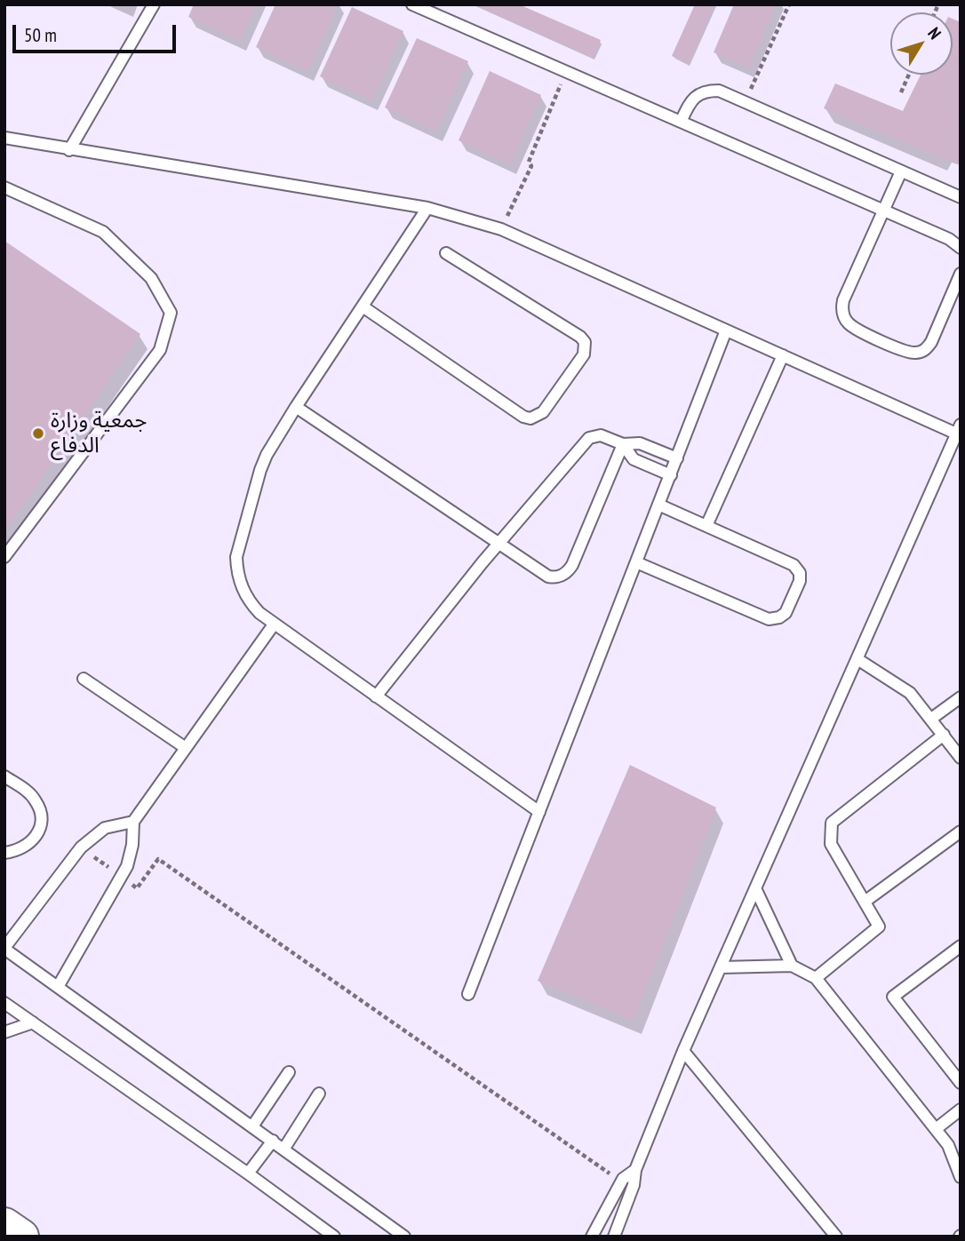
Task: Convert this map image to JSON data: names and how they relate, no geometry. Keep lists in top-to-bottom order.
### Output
{
  "places": ["جمعية وزارة الدفاع"],
  "scale_bar": "50 m",
  "north": "top right"
}
